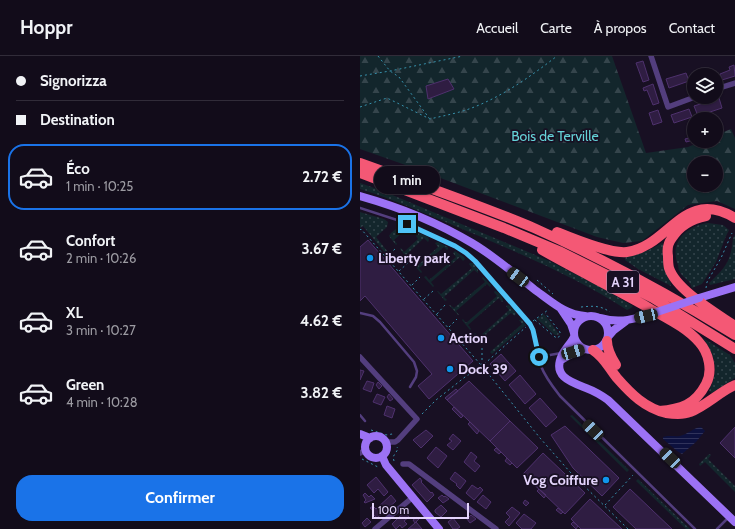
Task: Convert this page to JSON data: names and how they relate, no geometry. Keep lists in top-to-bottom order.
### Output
{
  "streets": {
    "highway": ["A 31"]
  },
  "parks": ["Bois de Terville"],
  "places": [
    "Liberty park",
    "Action",
    "Dock 39",
    "Vog Coiffure"
  ],
  "scale_bar": "100 m",
  "page": {
    "header": "Hoppr",
    "nav": [
      "Accueil",
      "Carte",
      "À propos",
      "Contact"
    ],
    "banner": ["Signorizza", "Destination"],
    "map_buttons": ["+", "−"],
    "list": [
      {
        "name": "Éco",
        "note": "1 min · 10:25",
        "value": "2.72 €"
      },
      {
        "name": "Confort",
        "note": "2 min · 10:26",
        "value": "3.67 €"
      },
      {
        "name": "XL",
        "note": "3 min · 10:27",
        "value": "4.62 €"
      },
      {
        "name": "Green",
        "note": "4 min · 10:28",
        "value": "3.82 €"
      }
    ],
    "bubble": "1 min",
    "buttons": "Confirmer",
    "scale": "100 m"
  }
}
